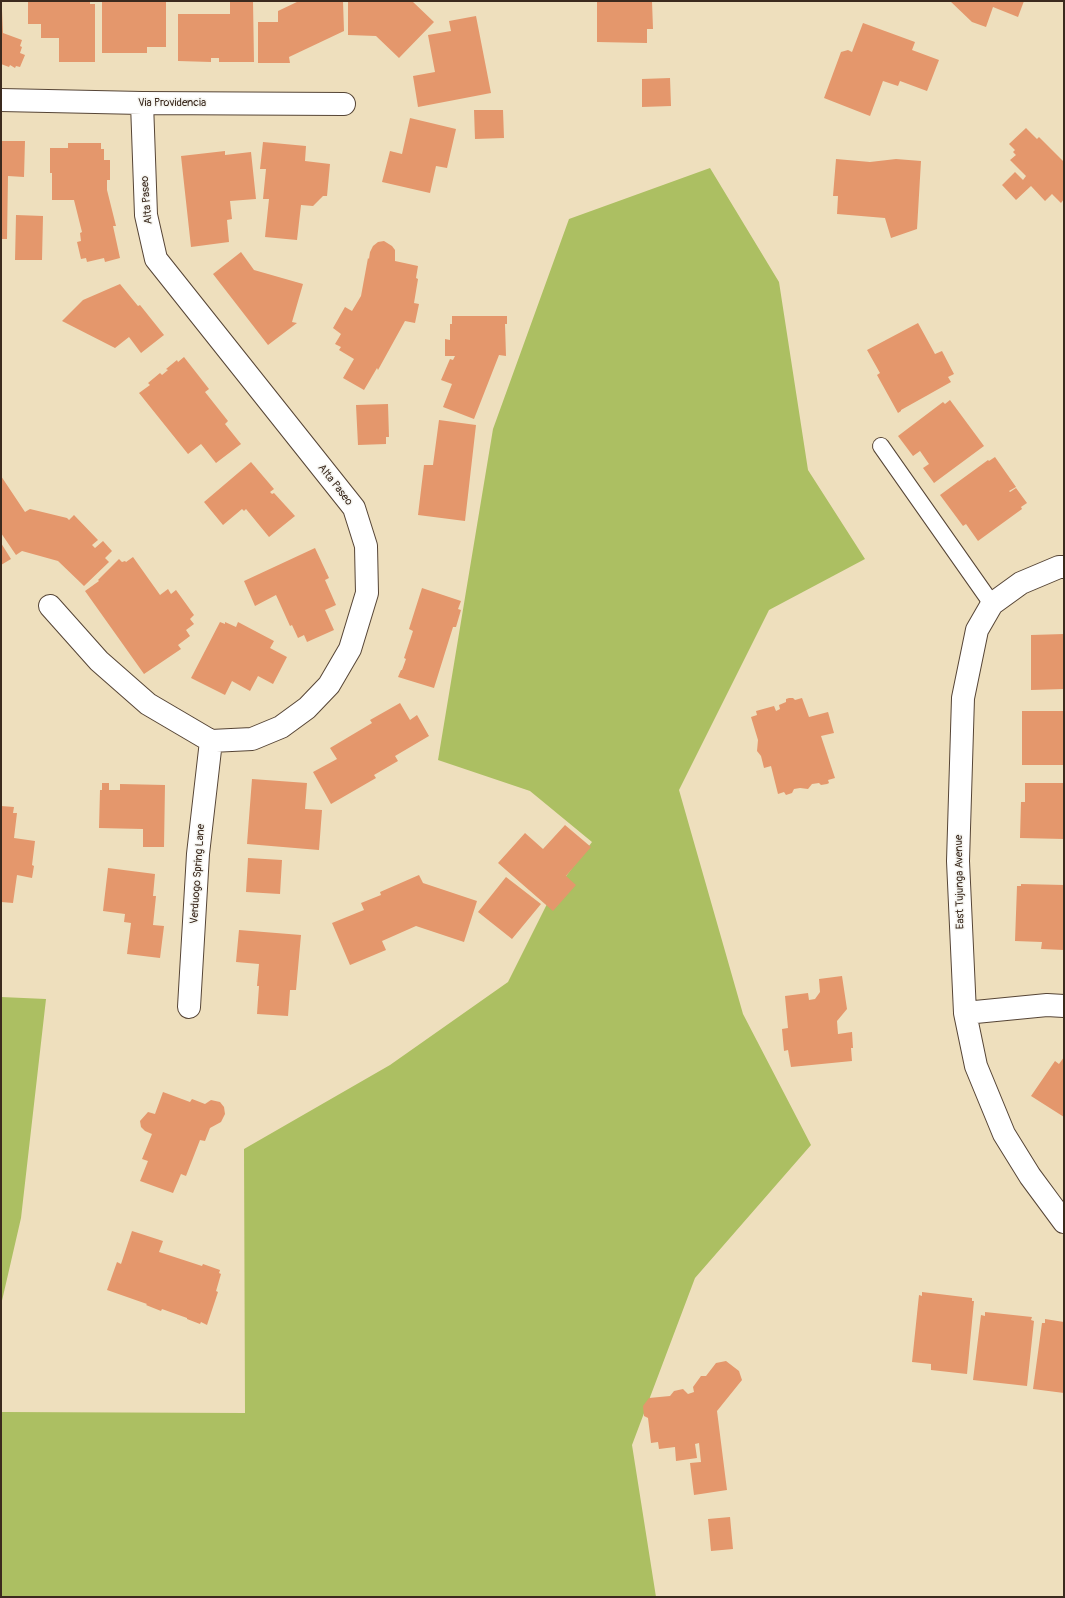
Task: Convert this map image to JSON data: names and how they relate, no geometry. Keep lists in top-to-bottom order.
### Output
{
  "streets": {
    "street": [
      "Via Providencia",
      "Alta Paseo",
      "Verduogo Spring Lane",
      "East Tujunga Avenue"
    ]
  },
  "crossings": [
    ["Via Providencia", "Alta Paseo"],
    ["Alta Paseo", "Verduogo Spring Lane"]
  ]
}
